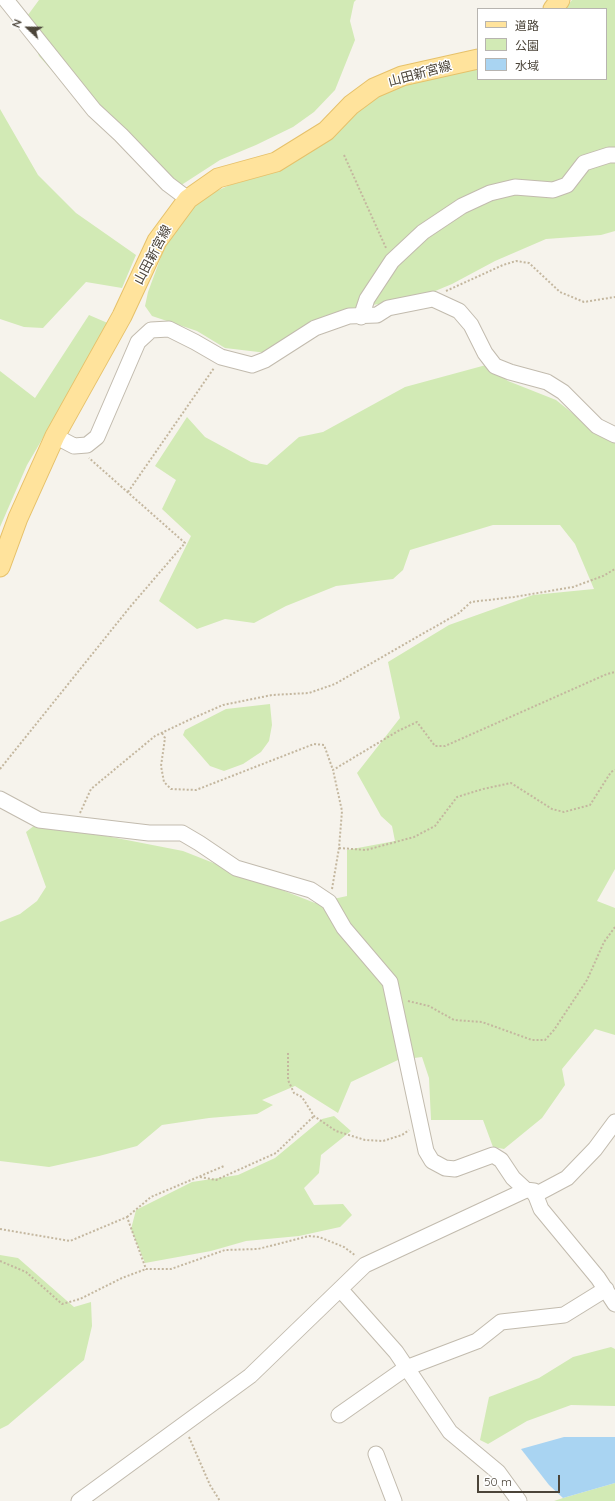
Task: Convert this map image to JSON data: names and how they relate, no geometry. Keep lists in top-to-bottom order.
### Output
{
  "streets": {
    "main road": ["山田新宮線"]
  },
  "legend": ["道路", "公園", "水域"],
  "scale_bar": "50 m",
  "north": "left"
}
